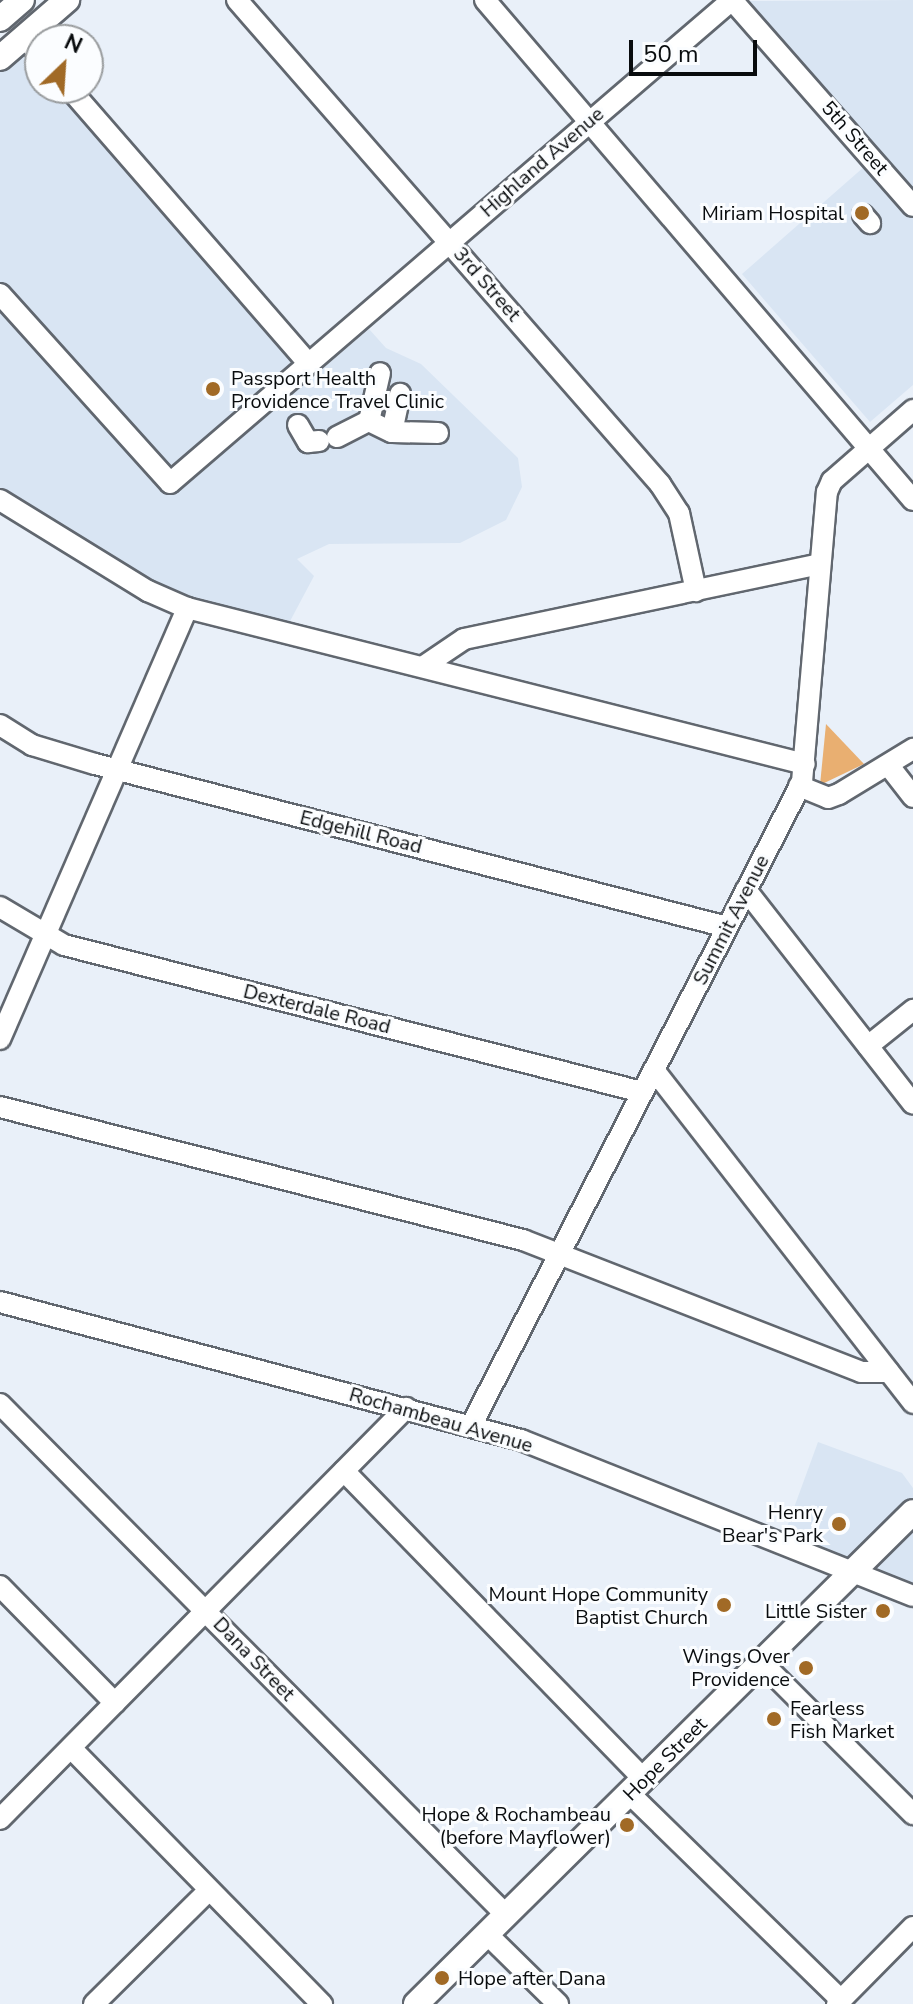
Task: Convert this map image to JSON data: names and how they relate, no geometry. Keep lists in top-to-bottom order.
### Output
{
  "streets": {
    "main road": ["Hope Street"],
    "street": [
      "5th Street",
      "Highland Avenue",
      "3rd Street",
      "Edgehill Road",
      "Summit Avenue",
      "Dexterdale Road",
      "Rochambeau Avenue",
      "Dana Street"
    ]
  },
  "crossings": [
    ["5th Street", "Highland Avenue"],
    ["Highland Avenue", "3rd Street"],
    ["Edgehill Road", "Summit Avenue"],
    ["Summit Avenue", "Dexterdale Road"],
    ["Summit Avenue", "Rochambeau Avenue"],
    ["Rochambeau Avenue", "Hope Street"],
    ["Dana Street", "Hope Street"]
  ],
  "places": [
    "Miriam Hospital",
    "Passport Health Providence Travel Clinic",
    "Henry Bear's Park",
    "Mount Hope Community Baptist Church",
    "Little Sister",
    "Wings Over Providence",
    "Fearless Fish Market",
    "Hope & Rochambeau (before Mayflower)",
    "Hope after Dana"
  ],
  "scale_bar": "50 m",
  "north": "top right"
}
